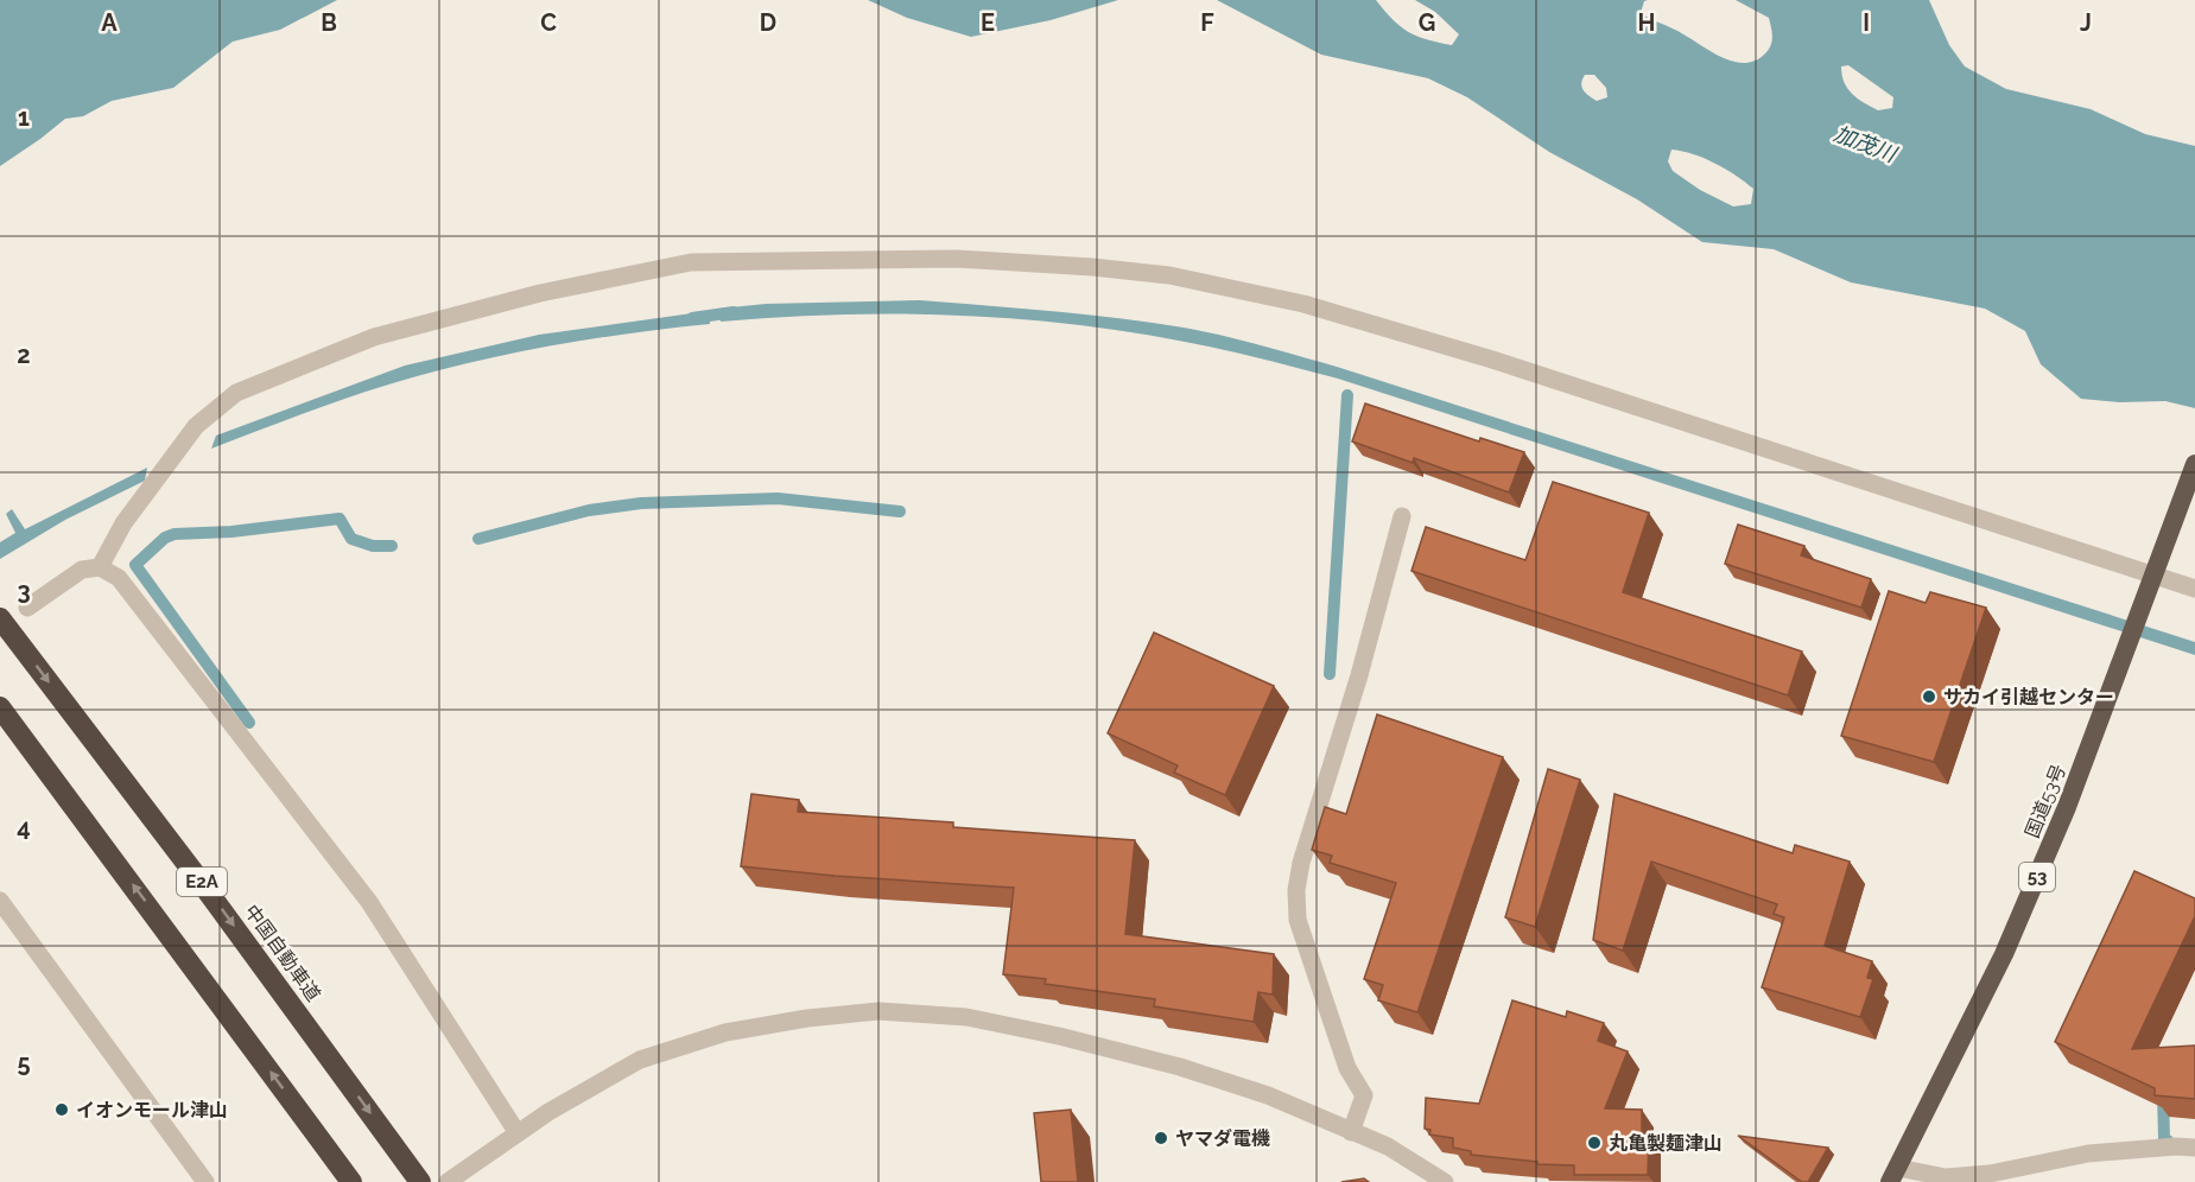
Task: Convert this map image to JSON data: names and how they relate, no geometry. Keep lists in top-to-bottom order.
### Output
{
  "streets": {
    "highway": [
      "国道53号",
      "53",
      "E2A",
      "中国自動車道"
    ]
  },
  "water": ["加茂川"],
  "places": [
    "サカイ引越センター",
    "イオンモール津山",
    "ヤマダ電機",
    "丸亀製麺津山"
  ],
  "grid": {
    "columns": [
      "A",
      "B",
      "C",
      "D",
      "E",
      "F",
      "G",
      "H",
      "I",
      "J"
    ],
    "rows": [
      "1",
      "2",
      "3",
      "4",
      "5"
    ]
  }
}
